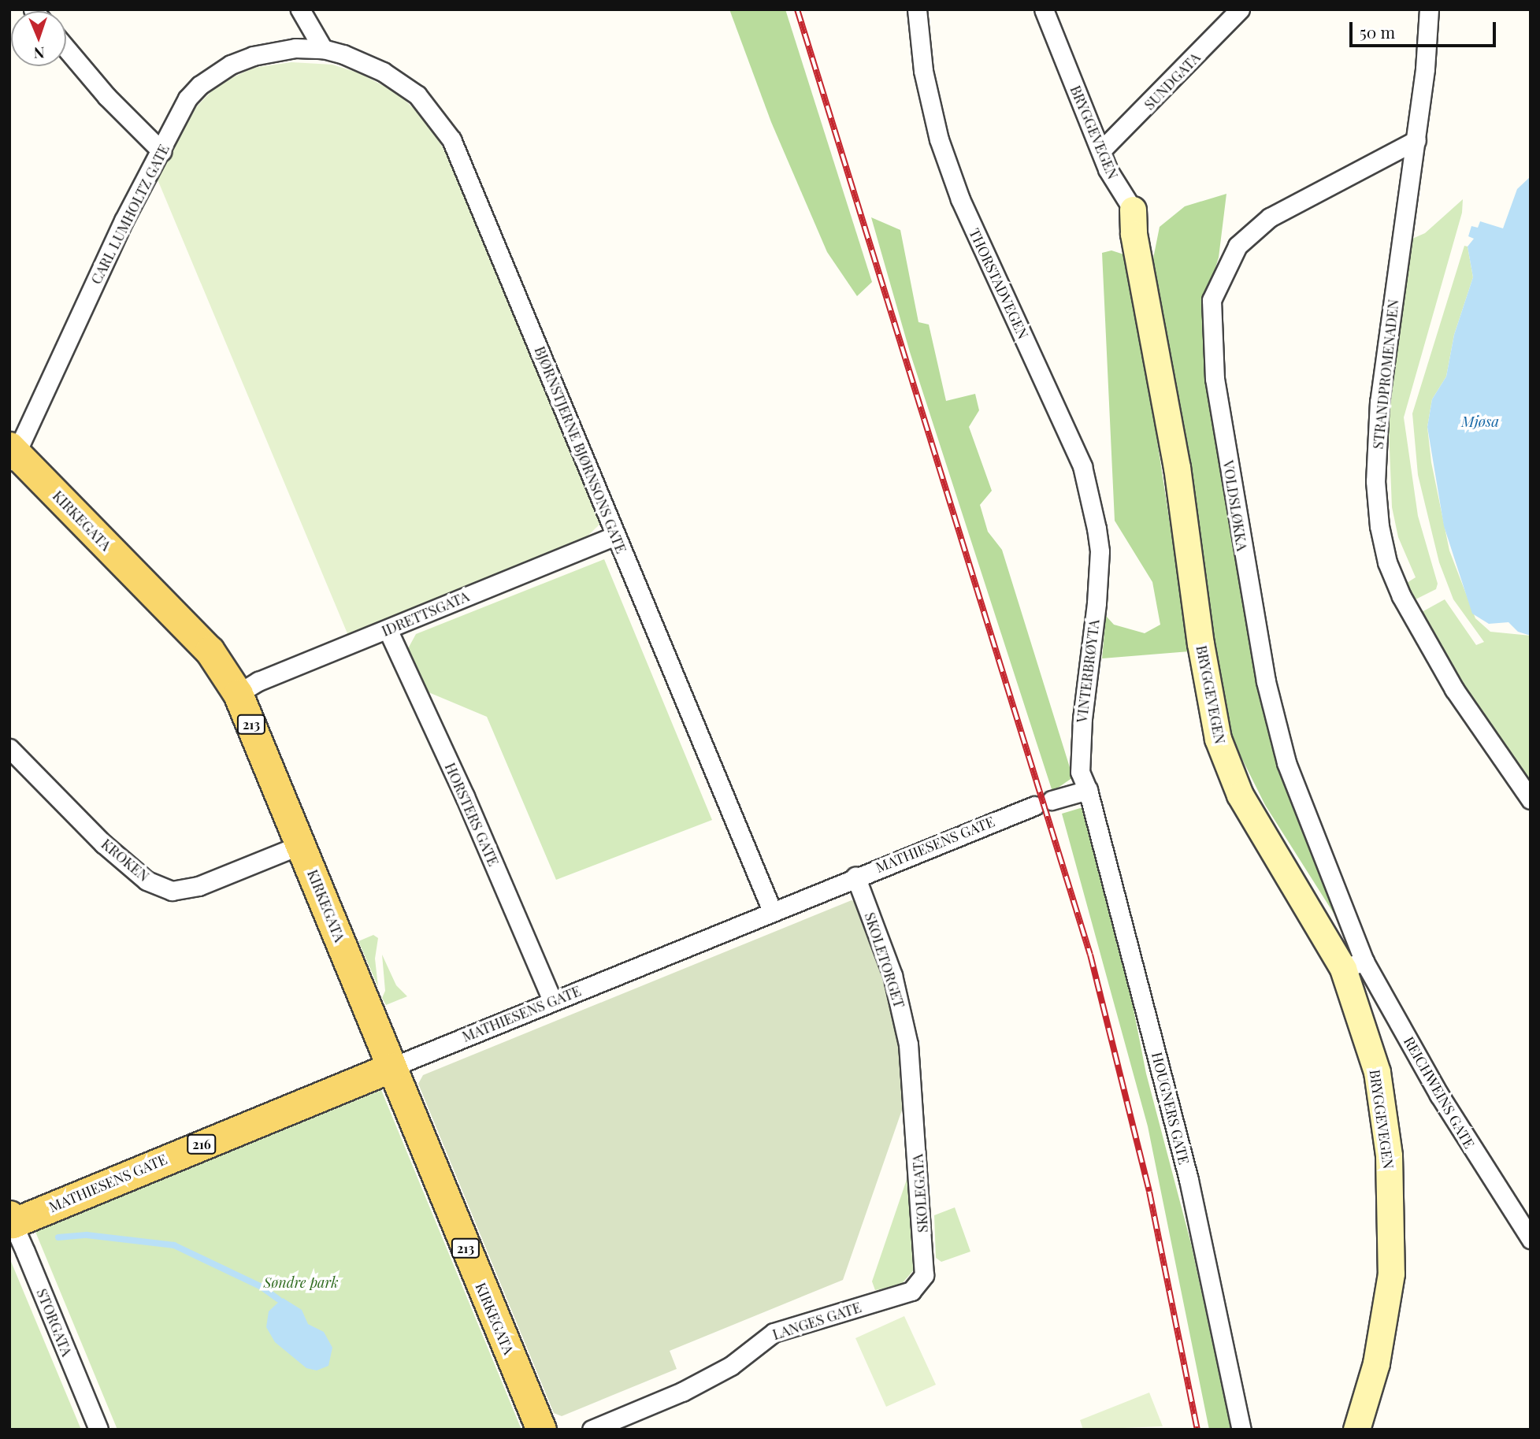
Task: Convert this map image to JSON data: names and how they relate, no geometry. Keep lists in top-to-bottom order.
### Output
{
  "streets": {
    "main road": [
      "KIRKEGATA",
      "213",
      "MATHIESENS GATE",
      "216"
    ],
    "street": [
      "SUNDGATA",
      "BRYGGEVEGEN",
      "CARL LUMHOLTZ GATE",
      "THORSTADVEGEN",
      "STRANDPROMENADEN",
      "BJØRNSTJERNE BJØRNSONS GATE",
      "VOLDSLØKKA",
      "IDRETTSGATA",
      "VINTERBRØYTA",
      "HORSTERS GATE",
      "KROKEN",
      "SKOLETORGET",
      "REICHWEINS GATE",
      "HOUGNERS GATE",
      "SKOLEGATA",
      "LANGES GATE",
      "STORGATA"
    ]
  },
  "crossings": [
    ["SUNDGATA", "BRYGGEVEGEN"],
    ["BRYGGEVEGEN", "VOLDSLØKKA"],
    ["BRYGGEVEGEN", "REICHWEINS GATE"],
    ["CARL LUMHOLTZ GATE", "BJØRNSTJERNE BJØRNSONS GATE"],
    ["CARL LUMHOLTZ GATE", "KIRKEGATA"],
    ["THORSTADVEGEN", "VINTERBRØYTA"],
    ["STRANDPROMENADEN", "VOLDSLØKKA"],
    ["BJØRNSTJERNE BJØRNSONS GATE", "IDRETTSGATA"],
    ["BJØRNSTJERNE BJØRNSONS GATE", "MATHIESENS GATE"],
    ["VOLDSLØKKA", "REICHWEINS GATE"],
    ["KIRKEGATA", "IDRETTSGATA"],
    ["KIRKEGATA", "MATHIESENS GATE"],
    ["KIRKEGATA", "KROKEN"],
    ["IDRETTSGATA", "HORSTERS GATE"],
    ["VINTERBRØYTA", "HOUGNERS GATE"],
    ["HORSTERS GATE", "MATHIESENS GATE"],
    ["MATHIESENS GATE", "SKOLETORGET"],
    ["MATHIESENS GATE", "STORGATA"],
    ["SKOLETORGET", "SKOLEGATA"],
    ["SKOLEGATA", "LANGES GATE"]
  ],
  "water": ["Mjøsa"],
  "parks": ["Søndre park"],
  "scale_bar": "50 m",
  "north": "bottom"
}
